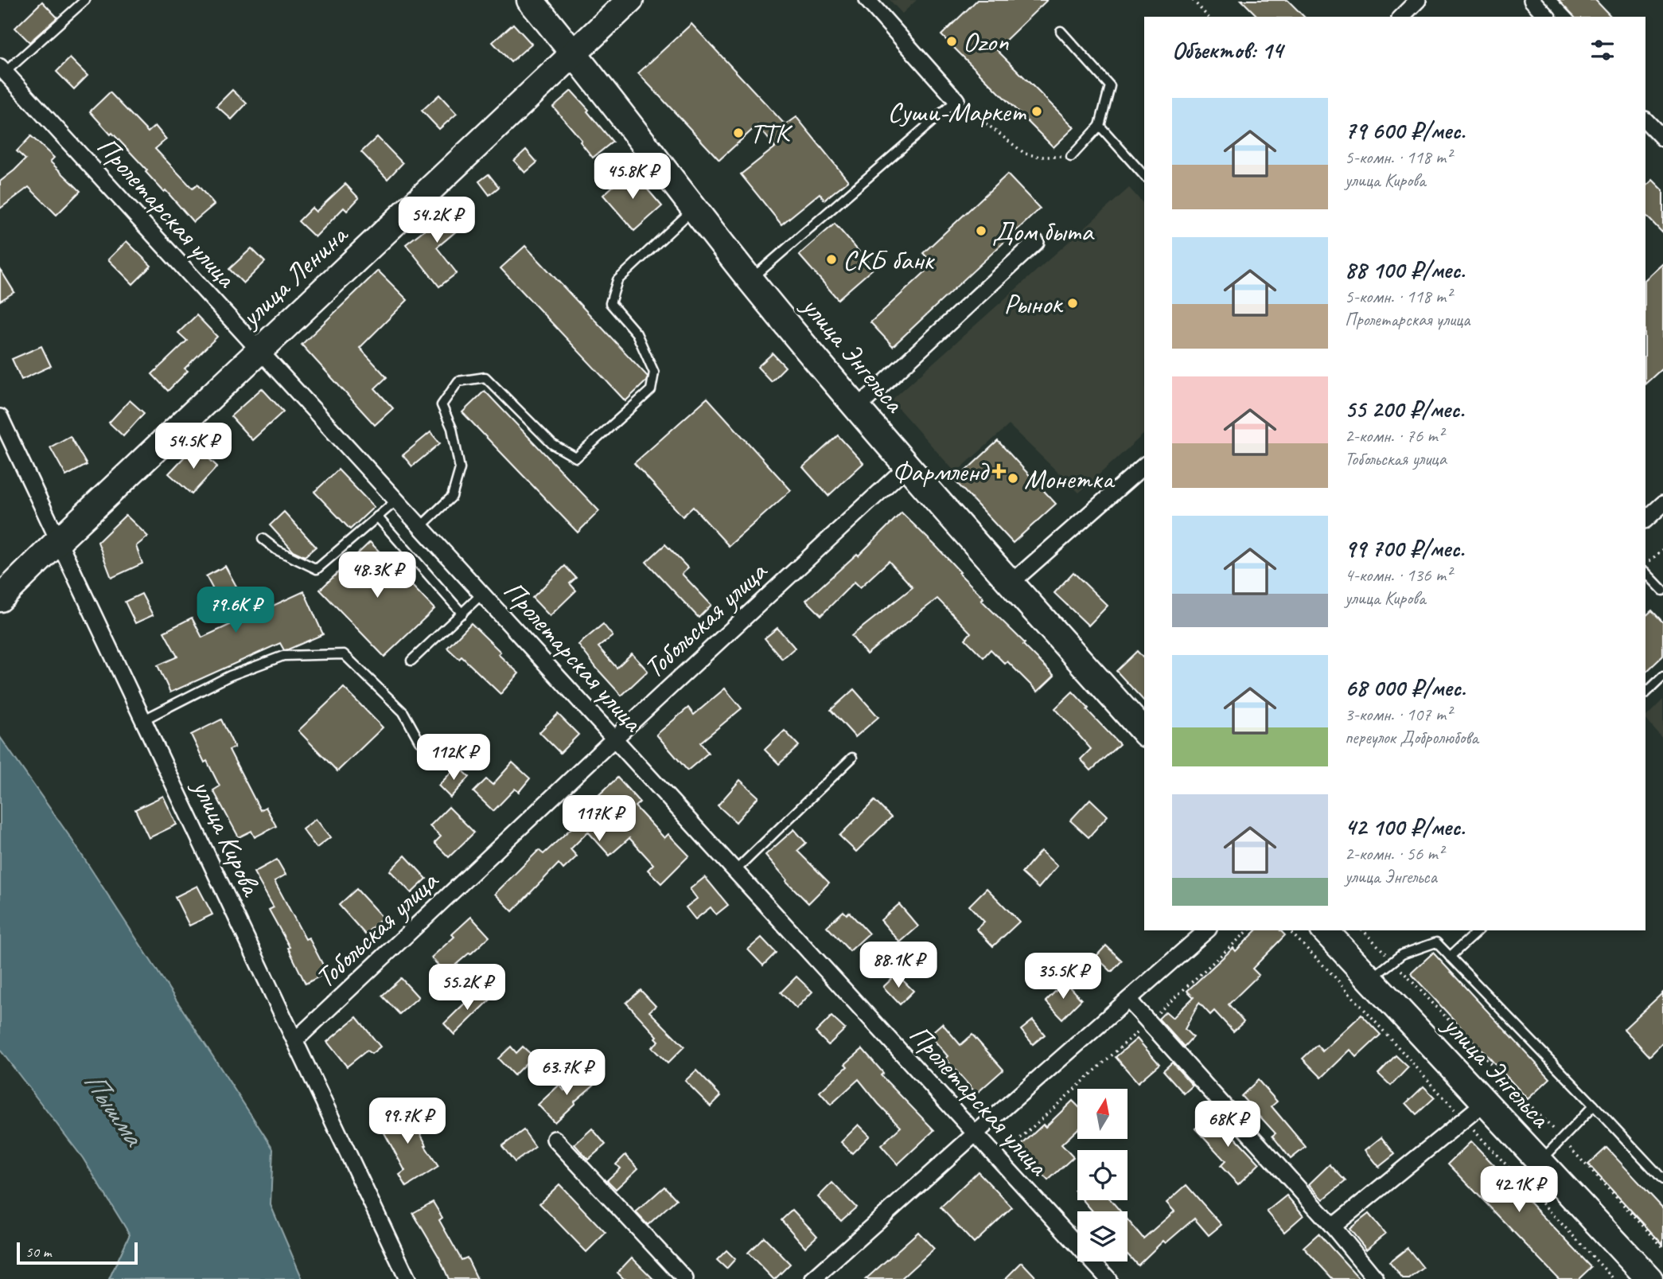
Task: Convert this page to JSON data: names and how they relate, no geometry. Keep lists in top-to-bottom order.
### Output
{
  "streets": {
    "main road": ["улица Ленина", "улица Энгельса"],
    "street": ["Пролетарская улица", "Тобольская улица", "улица Кирова"]
  },
  "crossings": [
    ["Пролетарская улица", "улица Ленина"],
    ["Пролетарская улица", "Тобольская улица"],
    ["улица Ленина", "улица Энгельса"],
    ["улица Ленина", "улица Кирова"],
    ["улица Энгельса", "Тобольская улица"],
    ["Тобольская улица", "улица Кирова"]
  ],
  "water": ["Пышма"],
  "places": {
    "other": [
      "Ozon",
      "Суши-Маркет",
      "ТТК",
      "Дом быта",
      "СКБ банк",
      "Рынок",
      "Монетка"
    ],
    "health": ["Фармленд"]
  },
  "scale_bar": "50 m",
  "north": "top",
  "page": {
    "heading": "Объектов: 14",
    "list": [
      {
        "name": "79 600 ₽/мес.",
        "note": "5-комн. · 118 m² · улица Кирова"
      },
      {
        "name": "88 100 ₽/мес.",
        "note": "5-комн. · 118 m² · Пролетарская улица"
      },
      {
        "name": "55 200 ₽/мес.",
        "note": "2-комн. · 76 m² · Тобольская улица"
      },
      {
        "name": "99 700 ₽/мес.",
        "note": "4-комн. · 136 m² · улица Кирова"
      },
      {
        "name": "68 000 ₽/мес.",
        "note": "3-комн. · 107 m² · переулок Добролюбова"
      },
      {
        "name": "42 100 ₽/мес.",
        "note": "2-комн. · 56 m² · улица Энгельса"
      }
    ],
    "price": [
      "45.8K ₽",
      "54.2K ₽",
      "54.5K ₽",
      "48.3K ₽",
      "79.6K ₽",
      "112K ₽",
      "117K ₽",
      "88.1K ₽",
      "35.5K ₽",
      "55.2K ₽",
      "63.7K ₽",
      "99.7K ₽",
      "68K ₽",
      "42.1K ₽"
    ],
    "scale": "50 m"
  }
}
